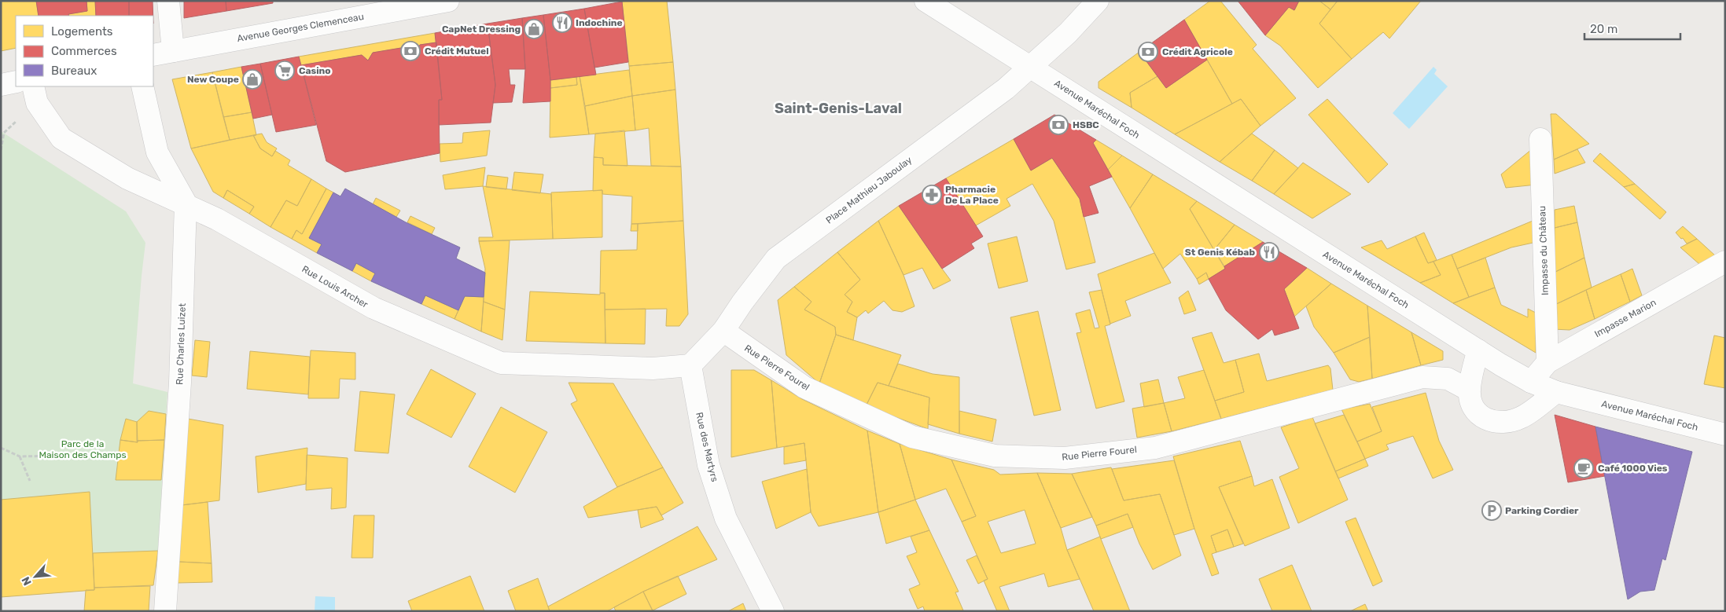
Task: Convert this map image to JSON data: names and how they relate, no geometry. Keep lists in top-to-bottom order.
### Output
{
  "streets": {
    "street": [
      "Avenue Georges Clemenceau",
      "Avenue Maréchal Foch",
      "Place Mathieu Jaboulay",
      "Impasse du Château",
      "Rue Louis Archer",
      "Impasse Marion",
      "Rue Charles Luizet",
      "Rue Pierre Fourel",
      "Rue des Martyrs"
    ]
  },
  "crossings": [
    ["Avenue Maréchal Foch", "Place Mathieu Jaboulay"],
    ["Avenue Maréchal Foch", "Impasse Marion"],
    ["Place Mathieu Jaboulay", "Rue Pierre Fourel"],
    ["Impasse du Château", "Impasse Marion"],
    ["Rue Louis Archer", "Rue Charles Luizet"],
    ["Rue Louis Archer", "Rue des Martyrs"]
  ],
  "districts": ["Saint-Genis-Laval"],
  "parks": ["Parc de la Maison des Champs"],
  "places": {
    "restaurant": ["Indochine", "St Genis Kébab"],
    "shop": ["CapNet Dressing", "New Coupe"],
    "bank": ["Crédit Mutuel", "Crédit Agricole", "HSBC"],
    "supermarket": ["Casino"],
    "pharmacy": ["Pharmacie De La Place"],
    "cafe": ["Café 1000 Vies"],
    "parking": ["Parking Cordier"]
  },
  "legend": ["Logements", "Commerces", "Bureaux"],
  "scale_bar": "20 m",
  "north": "bottom left"
}
